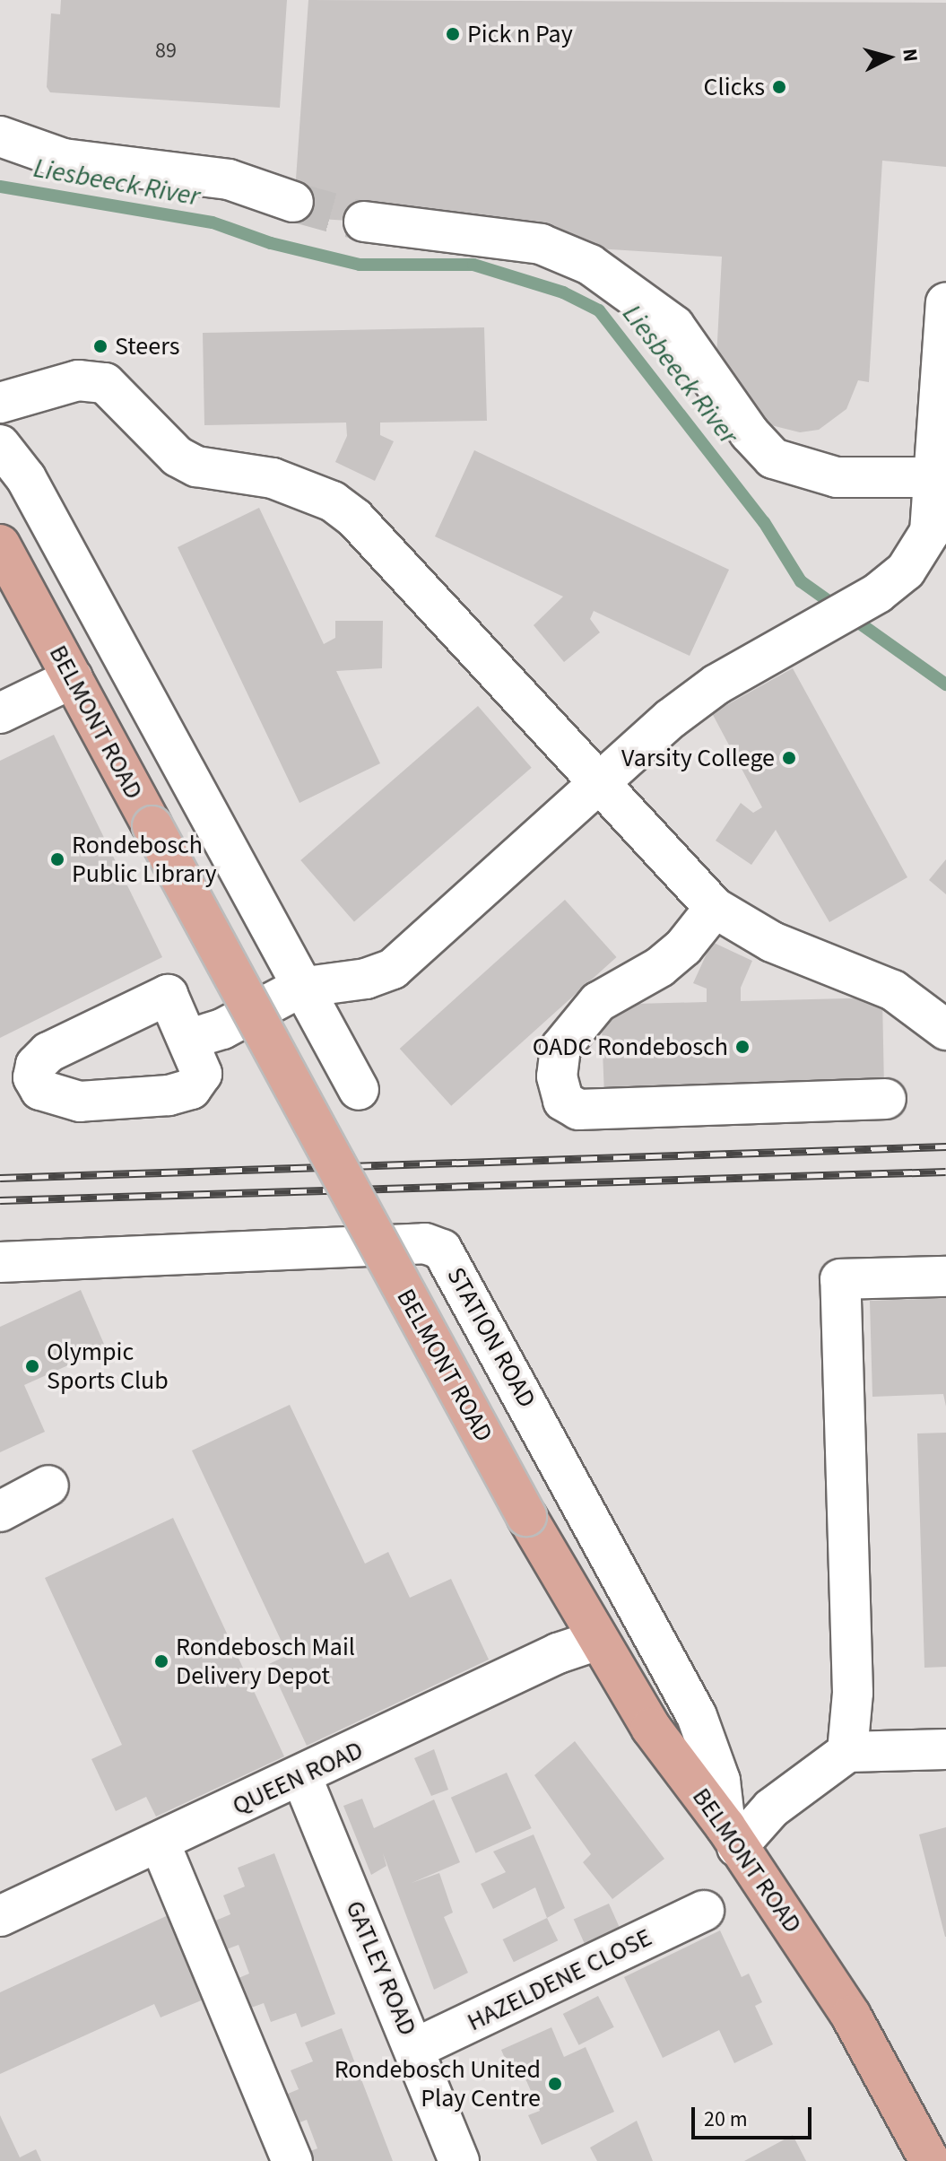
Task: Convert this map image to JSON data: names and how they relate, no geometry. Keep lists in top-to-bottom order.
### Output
{
  "streets": {
    "main road": ["BELMONT ROAD"],
    "street": [
      "STATION ROAD",
      "QUEEN ROAD",
      "GATLEY ROAD",
      "HAZELDENE CLOSE"
    ]
  },
  "crossings": [
    ["BELMONT ROAD", "STATION ROAD"],
    ["BELMONT ROAD", "QUEEN ROAD"],
    ["QUEEN ROAD", "GATLEY ROAD"],
    ["GATLEY ROAD", "HAZELDENE CLOSE"]
  ],
  "water": ["Liesbeeck River"],
  "places": [
    "Pick n Pay",
    "Clicks",
    "Steers",
    "Varsity College",
    "Rondebosch Public Library",
    "OADC Rondebosch",
    "Olympic Sports Club",
    "Rondebosch Mail Delivery Depot",
    "Rondebosch United Play Centre"
  ],
  "house_numbers": ["89"],
  "scale_bar": "20 m",
  "north": "right"
}
